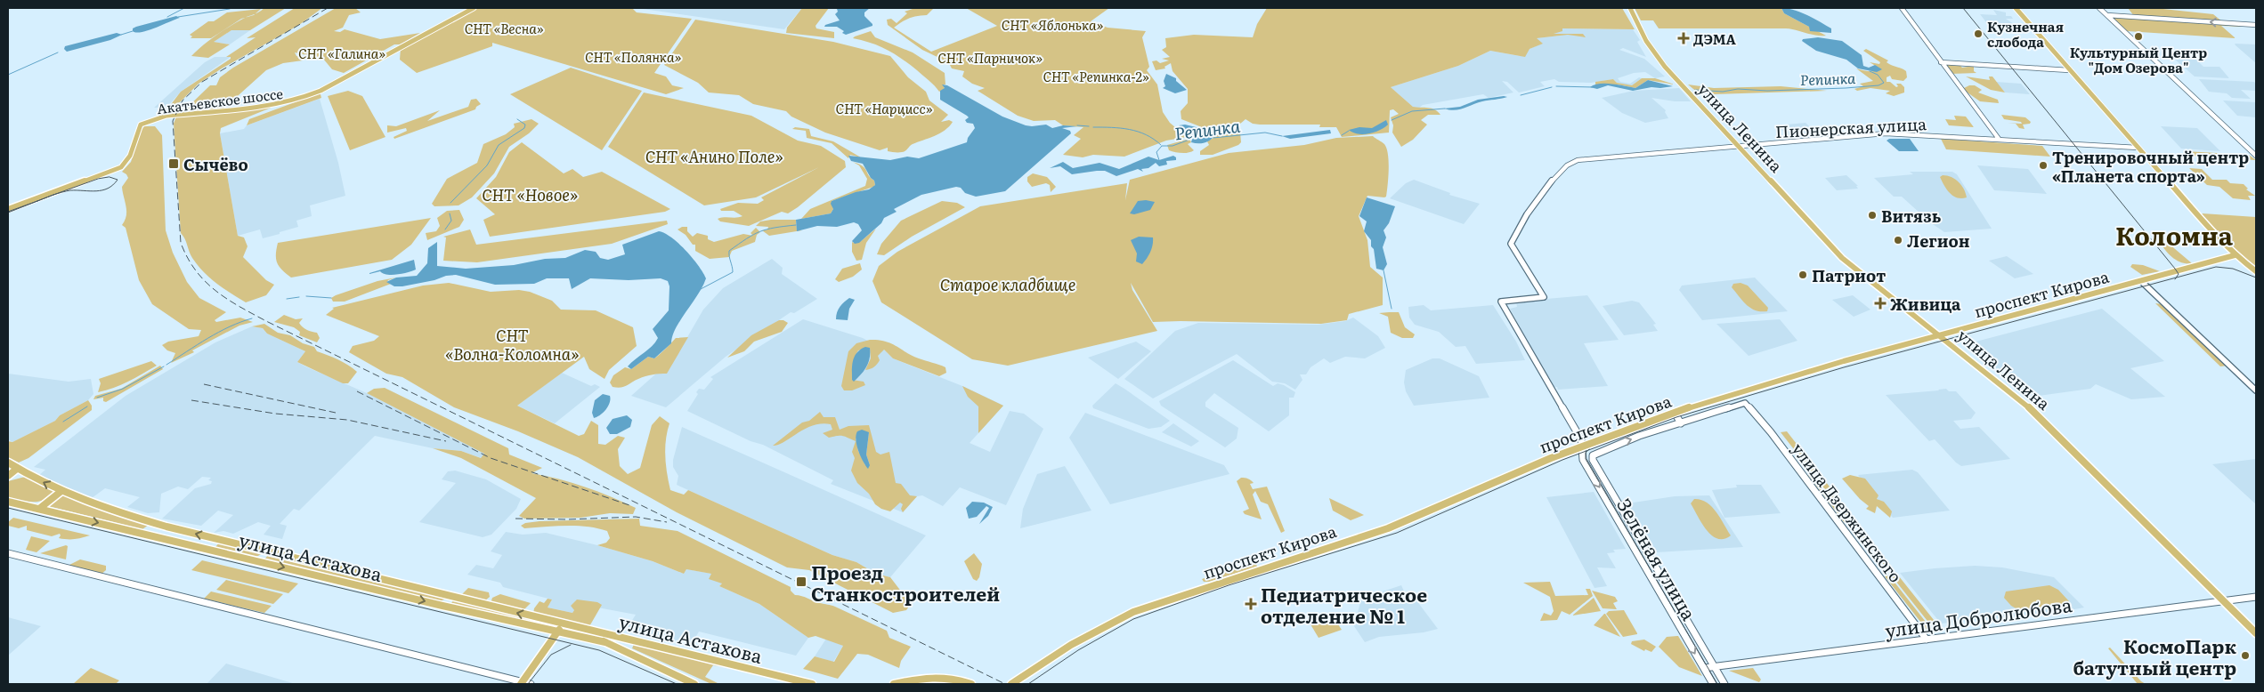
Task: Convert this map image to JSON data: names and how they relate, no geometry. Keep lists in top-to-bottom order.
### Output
{
  "streets": {
    "main road": [
      "Акатьевское шоссе",
      "улица Ленина",
      "проспект Кирова",
      "улица Астахова"
    ],
    "street": [
      "Пионерская улица",
      "улица Дзержинского",
      "Зелёная улица",
      "улица Добролюбова"
    ]
  },
  "crossings": [
    ["улица Ленина", "Пионерская улица"],
    ["улица Ленина", "проспект Кирова"],
    ["улица Ленина", "улица Добролюбова"],
    ["Пионерская улица", "Зелёная улица"],
    ["проспект Кирова", "Зелёная улица"],
    ["улица Дзержинского", "Зелёная улица"],
    ["улица Дзержинского", "улица Добролюбова"],
    ["Зелёная улица", "улица Добролюбова"]
  ],
  "districts": ["Коломна"],
  "water": ["Репинка"],
  "parks": [
    "СНТ «Яблонька»",
    "СНТ «Весна»",
    "СНТ «Галина»",
    "СНТ «Полянка»",
    "СНТ «Парничок»",
    "СНТ «Репинка-2»",
    "СНТ «Нарцисс»",
    "СНТ «Анино Поле»",
    "СНТ «Новое»",
    "Старое кладбище",
    "СНТ «Волна-Коломна»"
  ],
  "places": {
    "other": [
      "Кузнечная слобода",
      "Культурный Центр \"Дом Озерова\"",
      "Тренировочный центр «Планета спорта»",
      "Витязь",
      "Легион",
      "Патриот",
      "КосмоПарк батутный центр"
    ],
    "health": ["ДЭМА", "Живица", "Педиатрическое отделение № 1"],
    "transit": ["Сычёво", "Проезд Станкостроителей"]
  }
}
